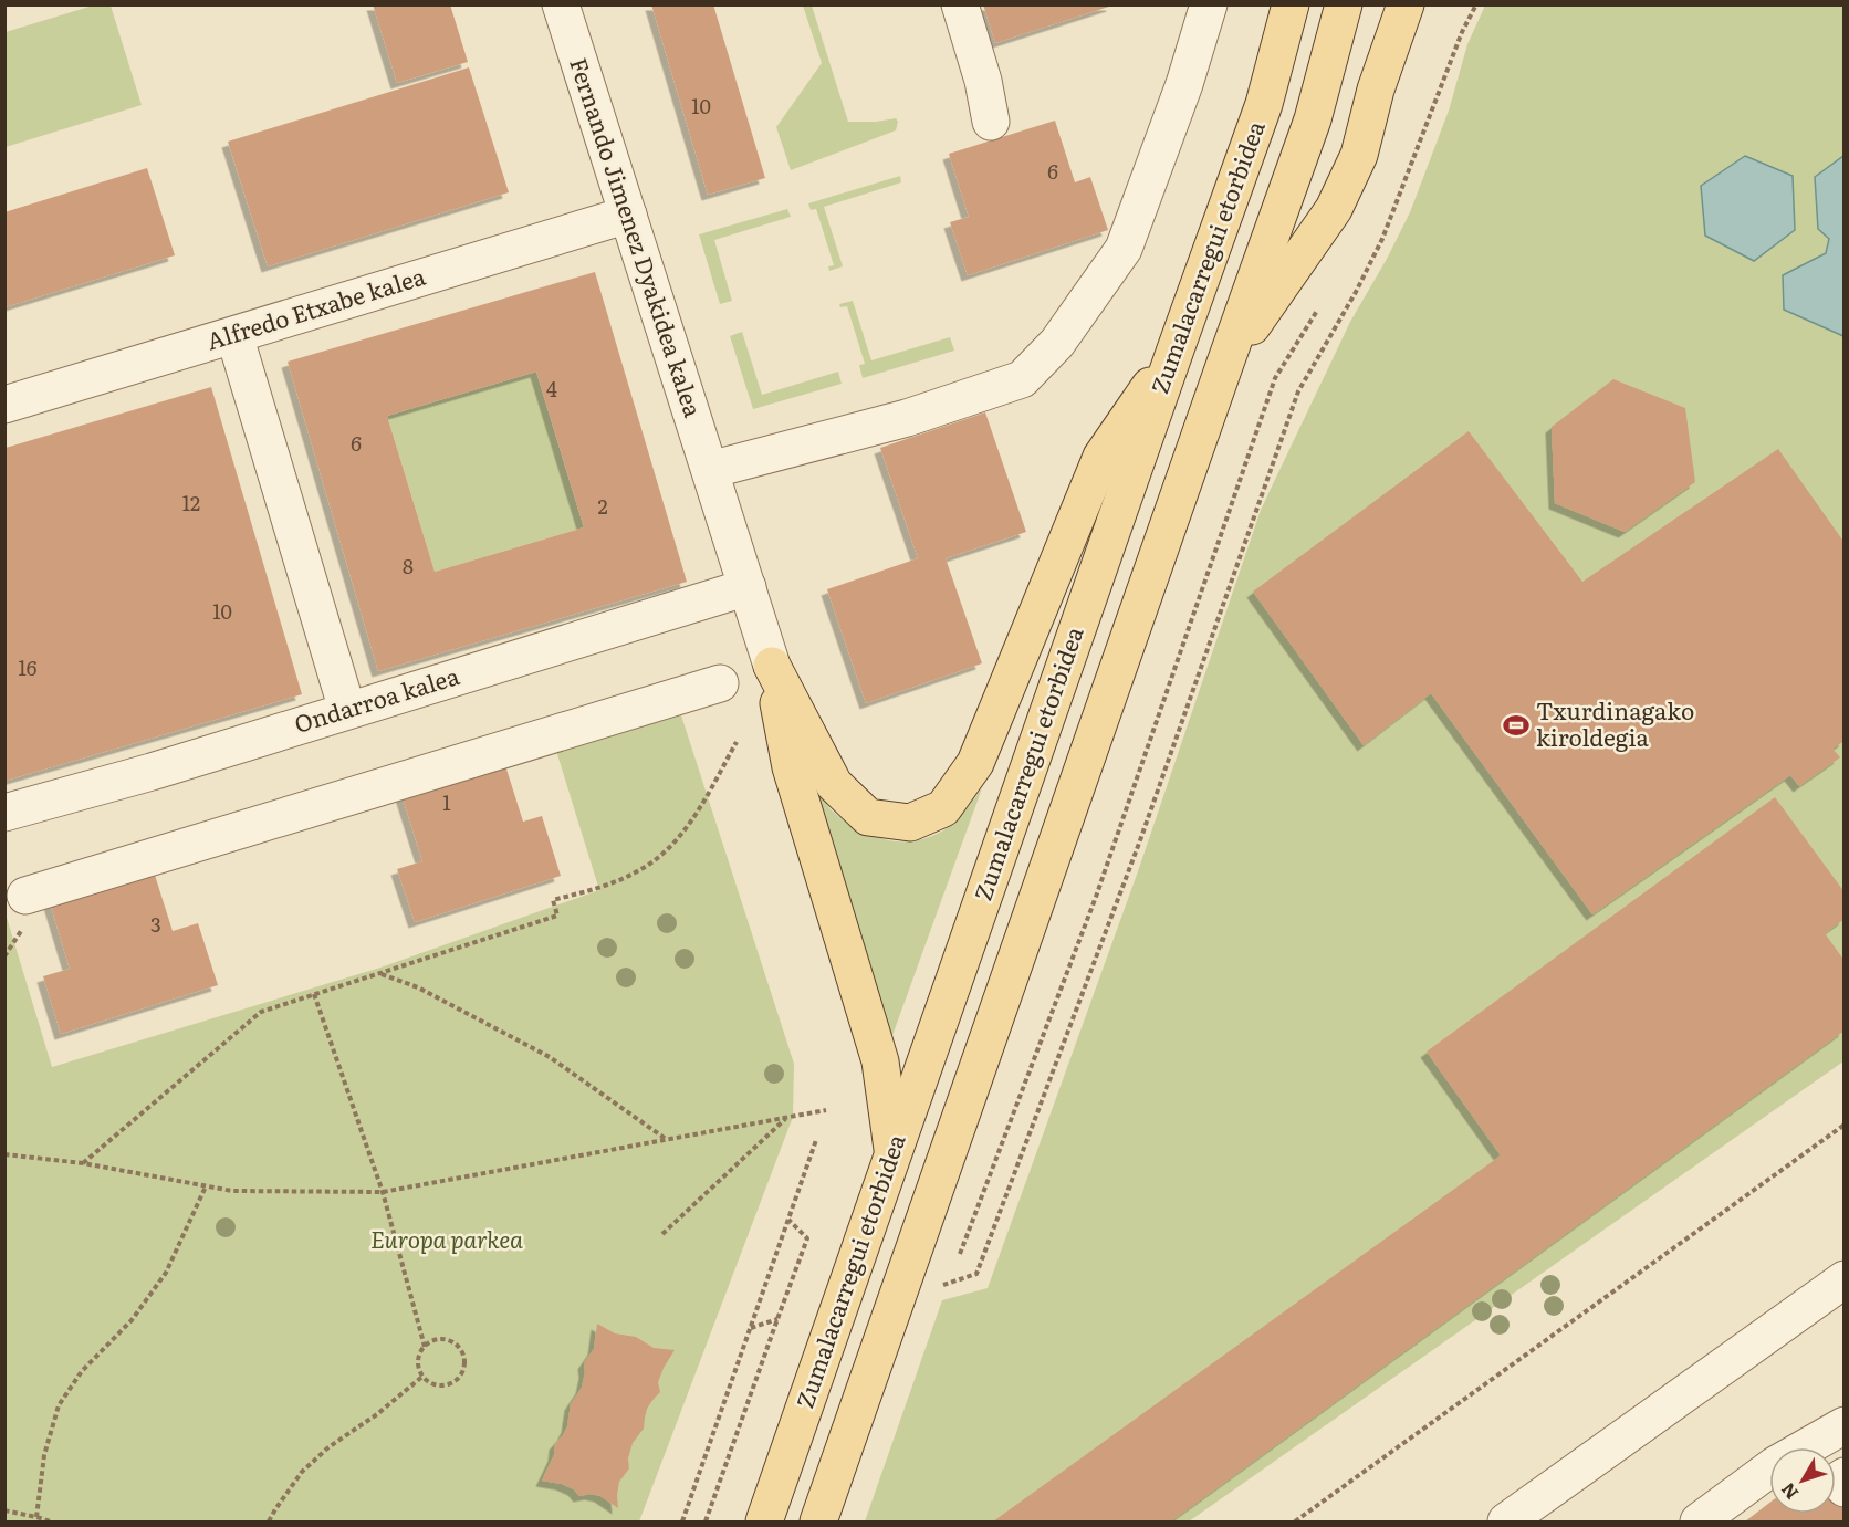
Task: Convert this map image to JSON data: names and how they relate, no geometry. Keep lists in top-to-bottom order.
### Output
{
  "streets": {
    "main road": ["Zumalacarregui etorbidea"],
    "street": ["Fernando Jimenez Dyakidea kalea", "Alfredo Etxabe kalea", "Ondarroa kalea"]
  },
  "crossings": [
    ["Fernando Jimenez Dyakidea kalea", "Alfredo Etxabe kalea"],
    ["Fernando Jimenez Dyakidea kalea", "Ondarroa kalea"]
  ],
  "parks": ["Europa parkea"],
  "places": {
    "sports": ["Txurdinagako kiroldegia"]
  },
  "house_numbers": [
    "10",
    "6",
    "4",
    "6",
    "12",
    "2",
    "8",
    "10",
    "16",
    "1",
    "3"
  ],
  "north": "bottom left"
}
